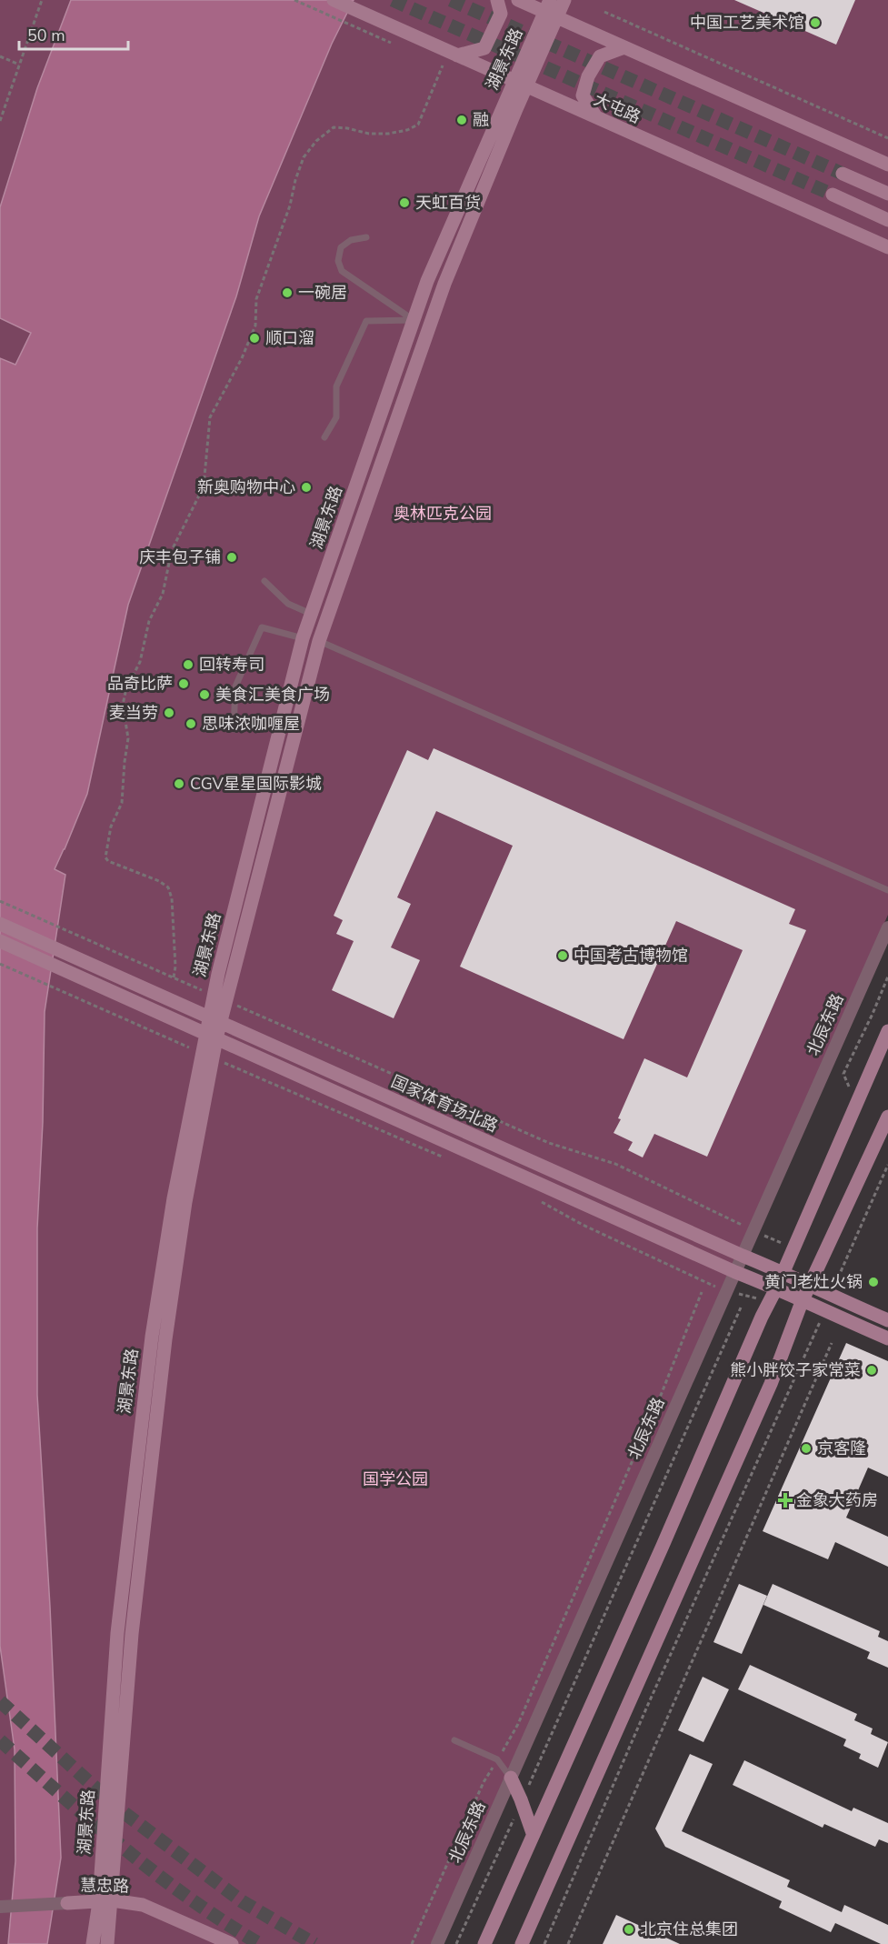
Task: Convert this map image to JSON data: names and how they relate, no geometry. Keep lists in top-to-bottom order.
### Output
{
  "streets": {
    "street": [
      "湖景东路",
      "大屯路",
      "北辰东路",
      "国家体育场北路",
      "慧忠路"
    ]
  },
  "crossings": [
    ["湖景东路", "大屯路"],
    ["湖景东路", "国家体育场北路"],
    ["湖景东路", "慧忠路"],
    ["北辰东路", "国家体育场北路"]
  ],
  "parks": ["奥林匹克公园", "国学公园"],
  "places": {
    "other": [
      "中国工艺美术馆",
      "融",
      "天虹百货",
      "一碗居",
      "顺口溜",
      "新奥购物中心",
      "庆丰包子铺",
      "回转寿司",
      "品奇比萨",
      "美食汇美食广场",
      "麦当劳",
      "思味浓咖喱屋",
      "CGV星星国际影城",
      "中国考古博物馆",
      "黄门老灶火锅",
      "熊小胖饺子家常菜",
      "京客隆",
      "北京住总集团"
    ],
    "health": ["金象大药房"]
  },
  "scale_bar": "50 m"
}
